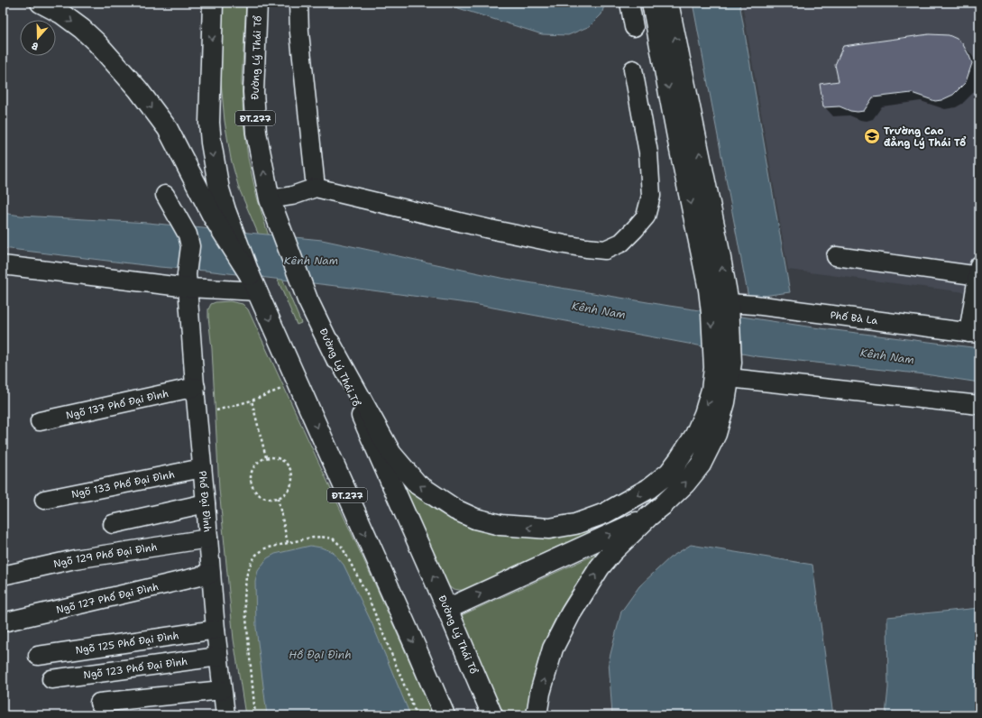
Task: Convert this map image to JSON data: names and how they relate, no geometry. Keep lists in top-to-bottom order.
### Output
{
  "streets": {
    "main road": ["Đường Lý Thái Tổ", "ĐT.277"],
    "street": [
      "Phố Bà La",
      "Ngõ 137 Phố Đại Đình",
      "Ngõ 133 Phố Đại Đình",
      "Phố Đại Đình",
      "Ngõ 129 Phố Đại Đình",
      "Ngõ 127 Phố Đại Đình",
      "Ngõ 125 Phố Đại Đình",
      "Ngõ 123 Phố Đại Đình"
    ]
  },
  "crossings": [
    ["Ngõ 137 Phố Đại Đình", "Phố Đại Đình"],
    ["Ngõ 133 Phố Đại Đình", "Phố Đại Đình"],
    ["Phố Đại Đình", "Ngõ 129 Phố Đại Đình"],
    ["Phố Đại Đình", "Ngõ 127 Phố Đại Đình"],
    ["Phố Đại Đình", "Ngõ 125 Phố Đại Đình"],
    ["Phố Đại Đình", "Ngõ 123 Phố Đại Đình"]
  ],
  "water": ["Kênh Nam", "Hồ Đại Đình"],
  "places": {
    "school or university": ["Trường Cao đẳng Lý Thái Tổ"]
  },
  "north": "bottom"
}
